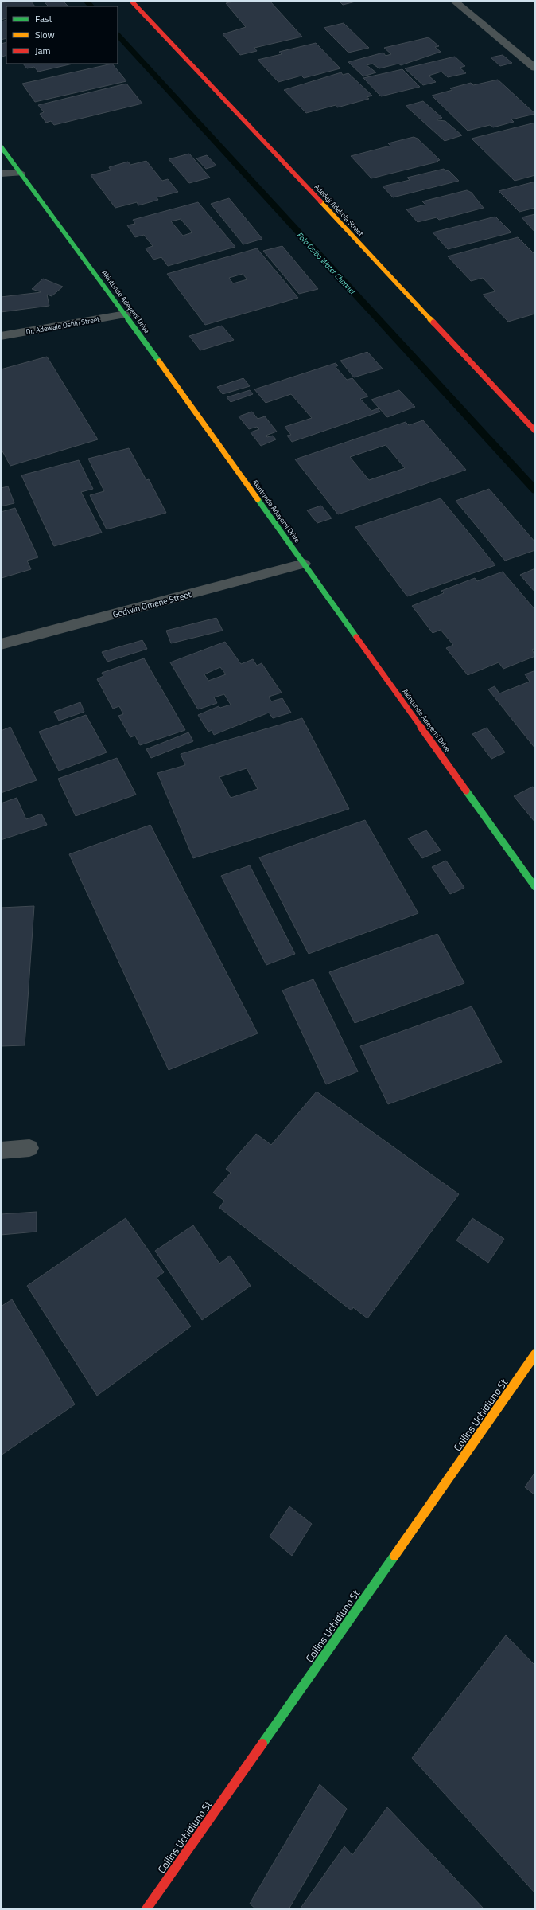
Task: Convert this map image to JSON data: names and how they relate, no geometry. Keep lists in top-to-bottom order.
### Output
{
  "streets": {
    "street": [
      "Adedeji Adekola Street",
      "Akintunde Adeyemi Drive",
      "Dr. Adewale Oshin Street",
      "Godwin Omene Street",
      "Collins Uchidiuno St"
    ]
  },
  "crossings": [
    ["Akintunde Adeyemi Drive", "Dr. Adewale Oshin Street"],
    ["Akintunde Adeyemi Drive", "Godwin Omene Street"]
  ],
  "water": ["Fola Osibo Water Channel"],
  "legend": ["Fast", "Slow", "Jam"]
}
